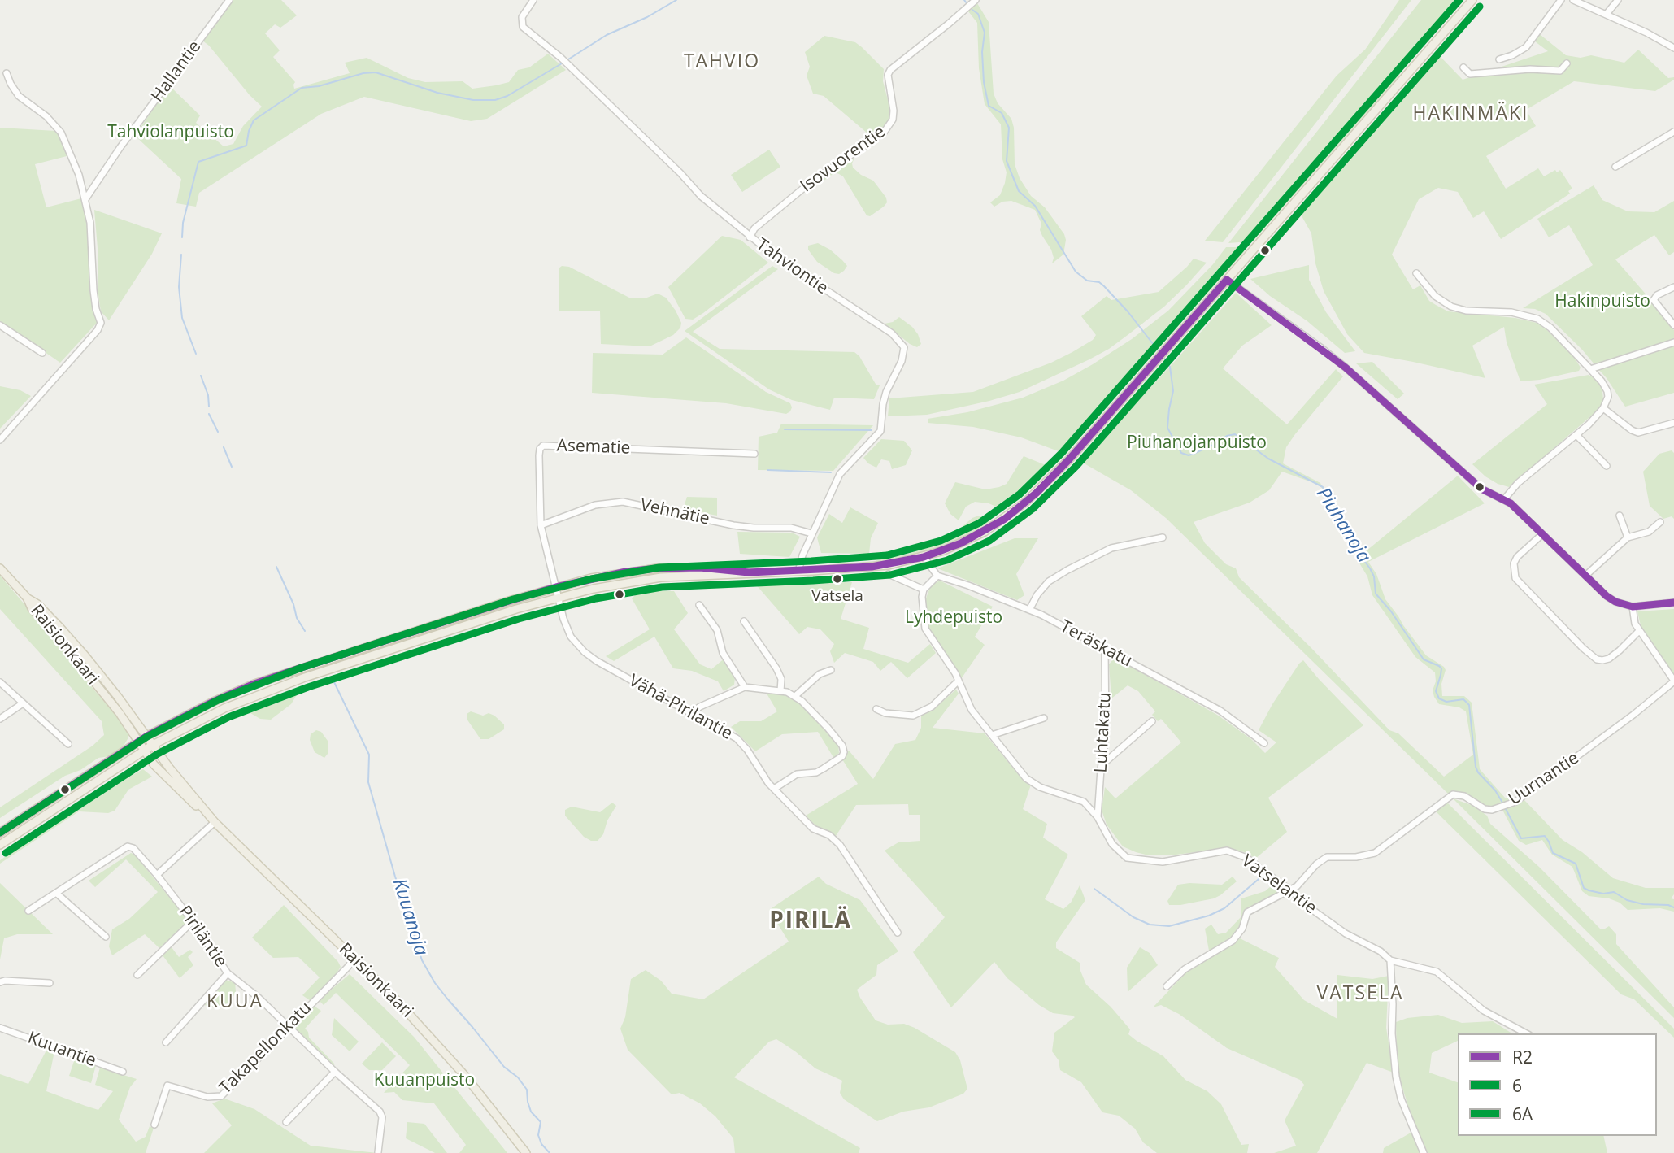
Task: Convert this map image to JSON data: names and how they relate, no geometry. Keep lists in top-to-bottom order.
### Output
{
  "streets": {
    "main road": ["Raisionkaari"],
    "street": [
      "Hallantie",
      "Isovuorentie",
      "Tahviontie",
      "Asematie",
      "Vehnätie",
      "Teräskatu",
      "Vähä-Pirilantie",
      "Luhtakatu",
      "Uurnantie",
      "Vatselantie",
      "Piriläntie",
      "Takapellonkatu",
      "Kuuantie"
    ]
  },
  "crossings": [
    ["Isovuorentie", "Tahviontie"],
    ["Tahviontie", "Vehnätie"],
    ["Asematie", "Vehnätie"],
    ["Asematie", "Vähä-Pirilantie"],
    ["Teräskatu", "Luhtakatu"],
    ["Raisionkaari", "Takapellonkatu"],
    ["Luhtakatu", "Vatselantie"],
    ["Uurnantie", "Vatselantie"],
    ["Piriläntie", "Takapellonkatu"]
  ],
  "districts": [
    "TAHVIO",
    "HAKINMÄKI",
    "PIRILÄ",
    "VATSELA",
    "KUUA"
  ],
  "water": ["Piuhanoja", "Kuuanoja"],
  "parks": [
    "Tahviolanpuisto",
    "Hakinpuisto",
    "Piuhanojanpuisto",
    "Lyhdepuisto",
    "Kuuanpuisto"
  ],
  "places": ["Vatsela"],
  "lines": ["transit line 6A", "transit line 6", "transit line R2"],
  "legend": ["R2", "6", "6A"]
}
